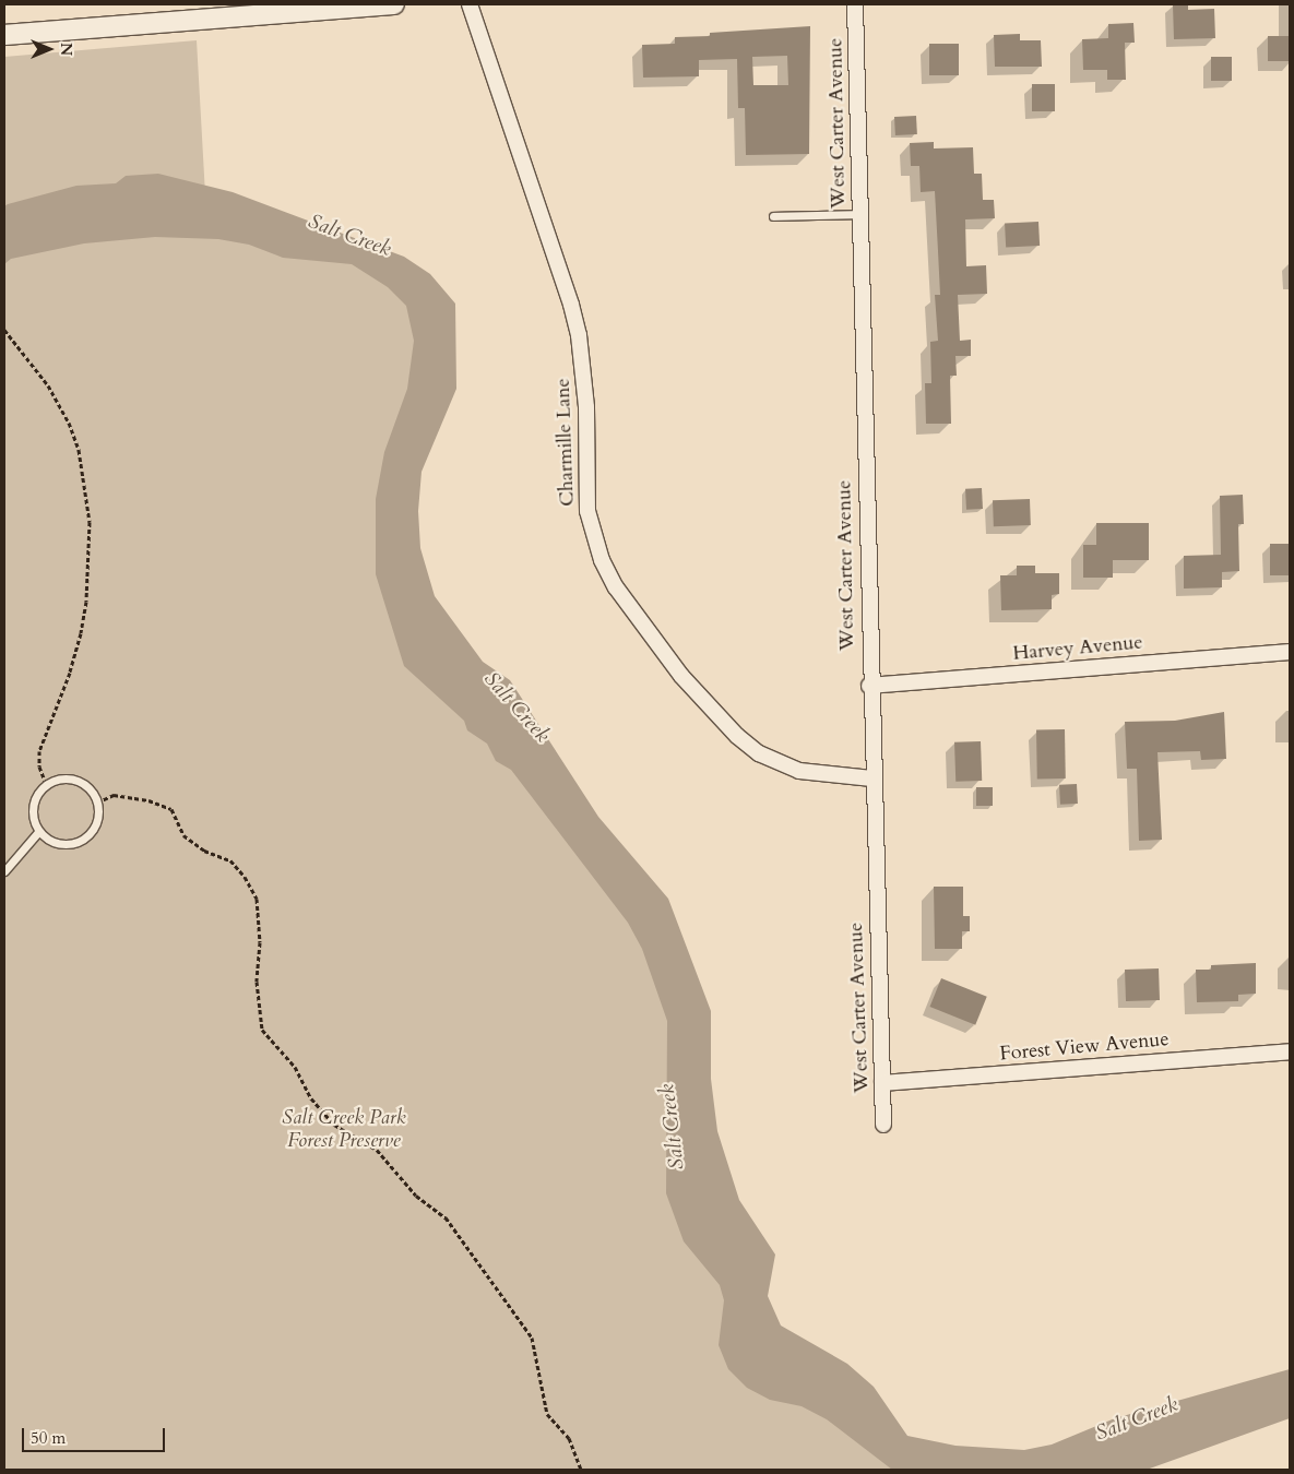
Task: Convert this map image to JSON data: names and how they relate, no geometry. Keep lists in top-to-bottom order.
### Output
{
  "streets": {
    "street": [
      "West Carter Avenue",
      "Charmille Lane",
      "Harvey Avenue",
      "Forest View Avenue"
    ]
  },
  "crossings": [
    ["West Carter Avenue", "Charmille Lane"],
    ["West Carter Avenue", "Harvey Avenue"],
    ["West Carter Avenue", "Forest View Avenue"]
  ],
  "water": ["Salt Creek"],
  "parks": ["Salt Creek Park Forest Preserve"],
  "scale_bar": "50 m",
  "north": "right"
}
